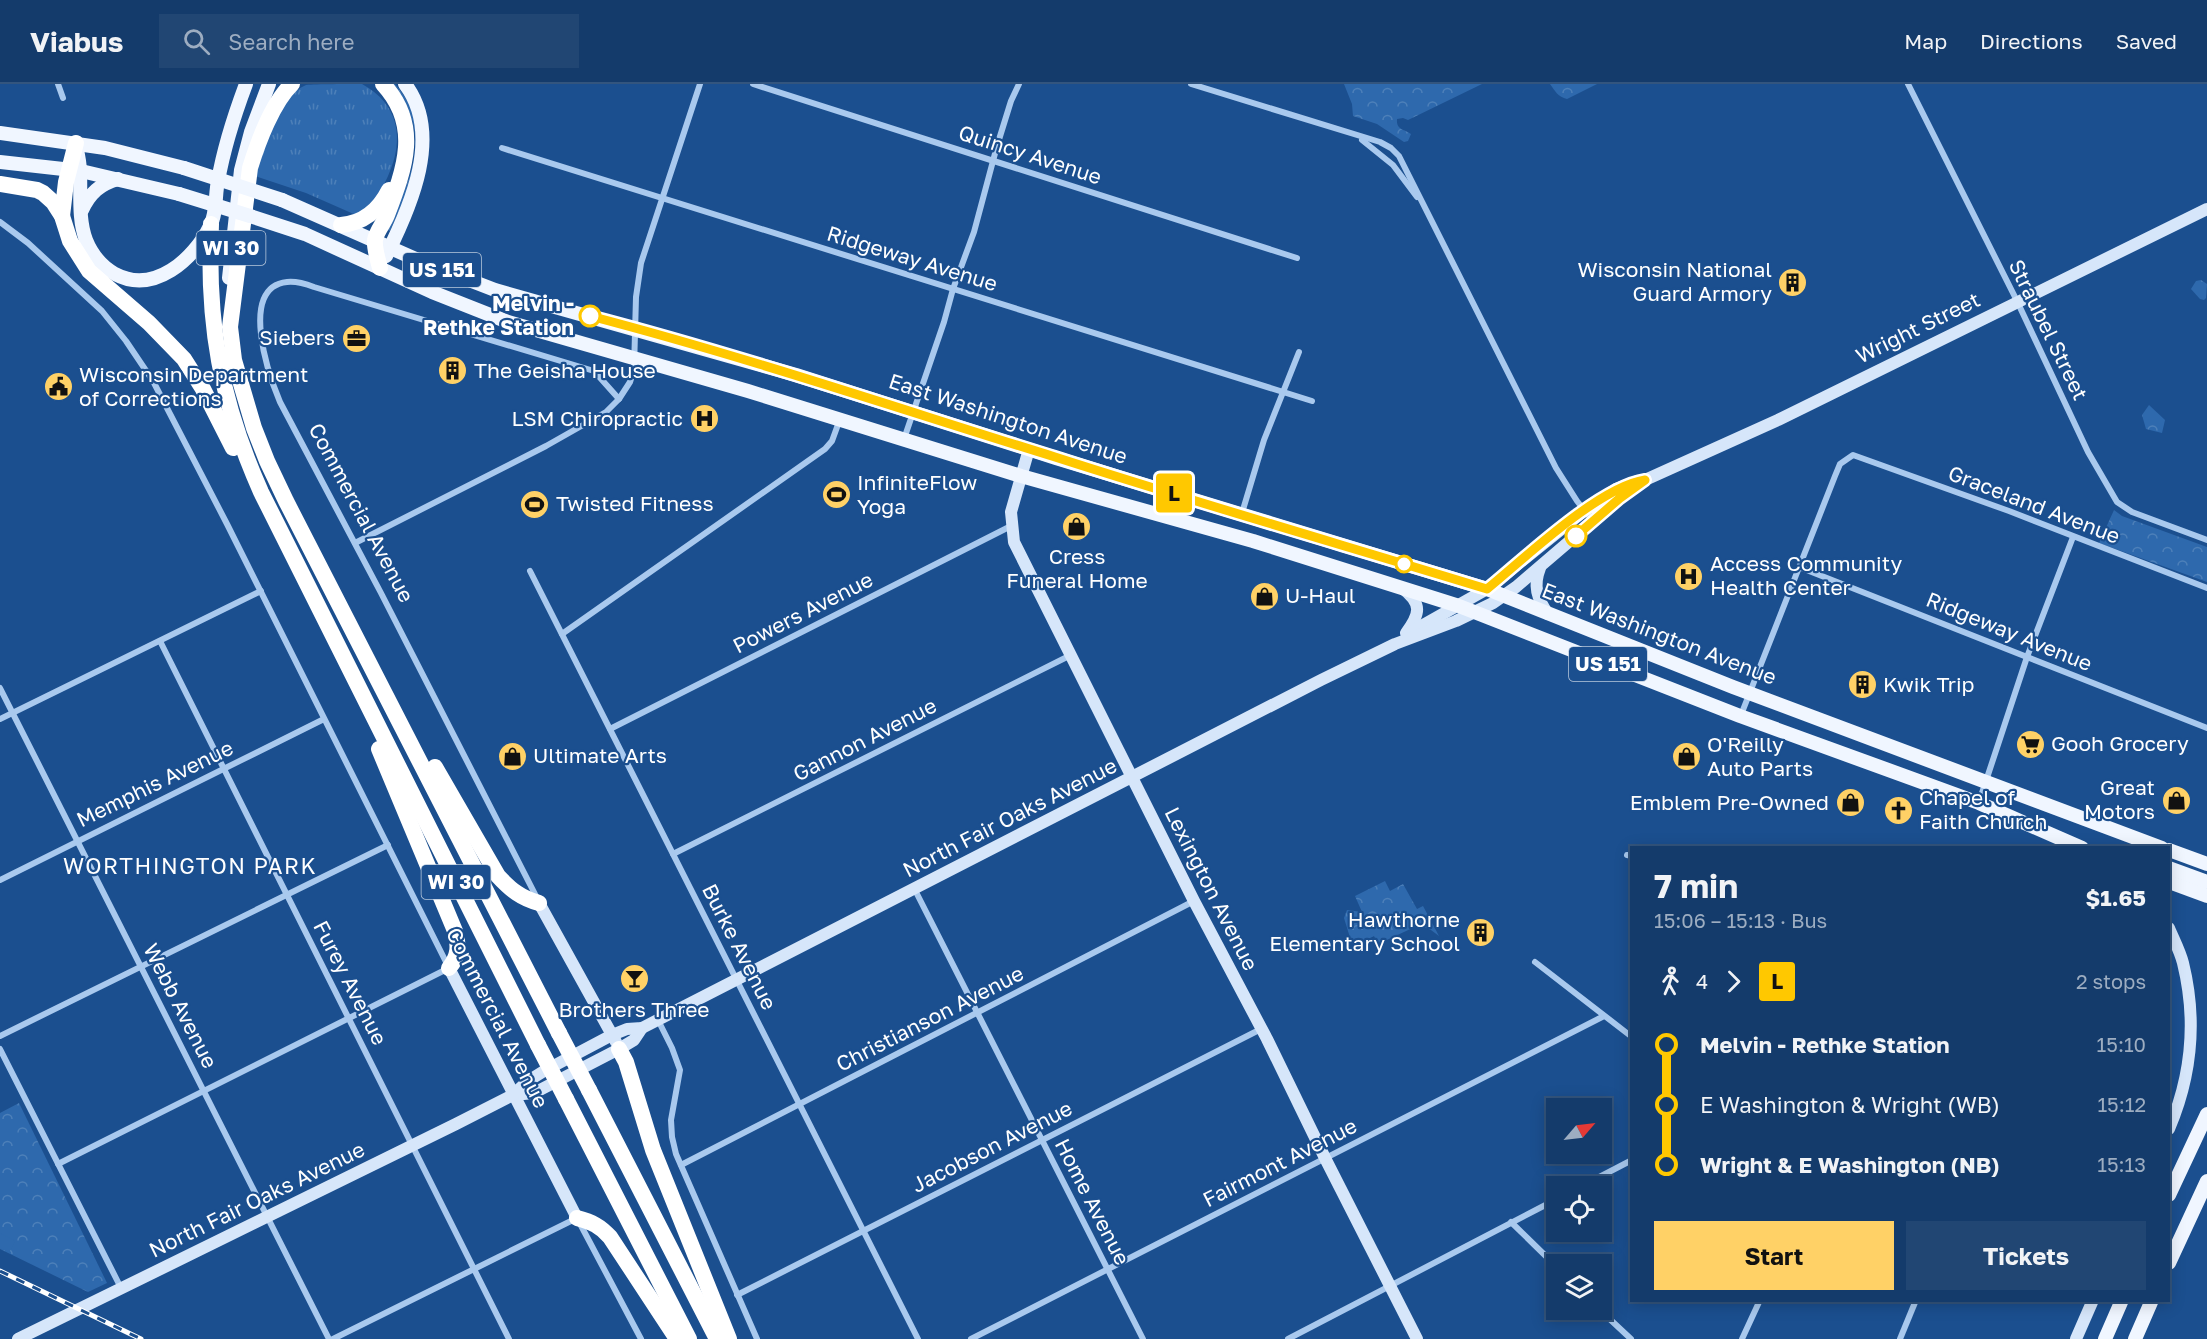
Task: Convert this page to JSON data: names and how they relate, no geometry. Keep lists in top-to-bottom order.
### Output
{
  "streets": {
    "highway": ["WI 30"],
    "main road": ["US 151", "East Washington Avenue"],
    "street": [
      "Quincy Avenue",
      "Ridgeway Avenue",
      "Wright Street",
      "Straubel Street",
      "Graceland Avenue",
      "Commercial Avenue",
      "Powers Avenue",
      "Gannon Avenue",
      "Memphis Avenue",
      "North Fair Oaks Avenue",
      "Lexington Avenue",
      "Burke Avenue",
      "Furey Avenue",
      "Webb Avenue",
      "Christianson Avenue",
      "Jacobson Avenue",
      "Fairmont Avenue",
      "Home Avenue"
    ]
  },
  "crossings": [
    ["Ridgeway Avenue", "Graceland Avenue"],
    ["US 151", "North Fair Oaks Avenue"],
    ["US 151", "Lexington Avenue"],
    ["Wright Street", "Straubel Street"],
    ["Wright Street", "East Washington Avenue"],
    ["Wright Street", "North Fair Oaks Avenue"],
    ["East Washington Avenue", "North Fair Oaks Avenue"],
    ["East Washington Avenue", "Lexington Avenue"],
    ["Commercial Avenue", "Memphis Avenue"],
    ["Commercial Avenue", "North Fair Oaks Avenue"],
    ["Powers Avenue", "Lexington Avenue"],
    ["Powers Avenue", "Burke Avenue"],
    ["Gannon Avenue", "Lexington Avenue"],
    ["Gannon Avenue", "Burke Avenue"],
    ["Memphis Avenue", "Furey Avenue"],
    ["Memphis Avenue", "Webb Avenue"],
    ["North Fair Oaks Avenue", "Lexington Avenue"],
    ["North Fair Oaks Avenue", "Burke Avenue"],
    ["North Fair Oaks Avenue", "Furey Avenue"],
    ["North Fair Oaks Avenue", "Webb Avenue"],
    ["North Fair Oaks Avenue", "Home Avenue"],
    ["Lexington Avenue", "Christianson Avenue"],
    ["Lexington Avenue", "Jacobson Avenue"],
    ["Lexington Avenue", "Fairmont Avenue"],
    ["Burke Avenue", "Christianson Avenue"],
    ["Burke Avenue", "Jacobson Avenue"],
    ["Christianson Avenue", "Home Avenue"],
    ["Jacobson Avenue", "Home Avenue"],
    ["Fairmont Avenue", "Home Avenue"]
  ],
  "districts": ["WORTHINGTON PARK"],
  "places": {
    "building": [
      "Wisconsin National Guard Armory",
      "The Geisha House",
      "Kwik Trip",
      "Hawthorne Elementary School"
    ],
    "other": ["Melvin - Rethke Station"],
    "office": ["Siebers"],
    "public building": ["Wisconsin Department of Corrections"],
    "hospital": ["LSM Chiropractic", "Access Community Health Center"],
    "sports": ["InfiniteFlow Yoga", "Twisted Fitness"],
    "shop": [
      "Cress Funeral Home",
      "U-Haul",
      "Ultimate Arts",
      "O'Reilly Auto Parts",
      "Great Motors",
      "Emblem Pre-Owned"
    ],
    "supermarket": ["Gooh Grocery"],
    "church": ["Chapel of Faith Church"],
    "bar": ["Brothers Three"]
  },
  "lines": ["bus line L"],
  "north": "top right",
  "page": {
    "header": "Viabus",
    "search": "Search here",
    "nav": ["Map", "Directions", "Saved"],
    "on_map": "L",
    "heading": ["7 min", "15:06 – 15:13 · Bus", "$1.65"],
    "legs": ["4", "L", "2 stops"],
    "list": [
      {
        "name": "Melvin - Rethke Station",
        "value": "15:10"
      },
      {
        "name": "E Washington & Wright (WB)",
        "value": "15:12"
      },
      {
        "name": "Wright & E Washington (NB)",
        "value": "15:13"
      }
    ],
    "buttons": ["Start", "Tickets"]
  }
}
